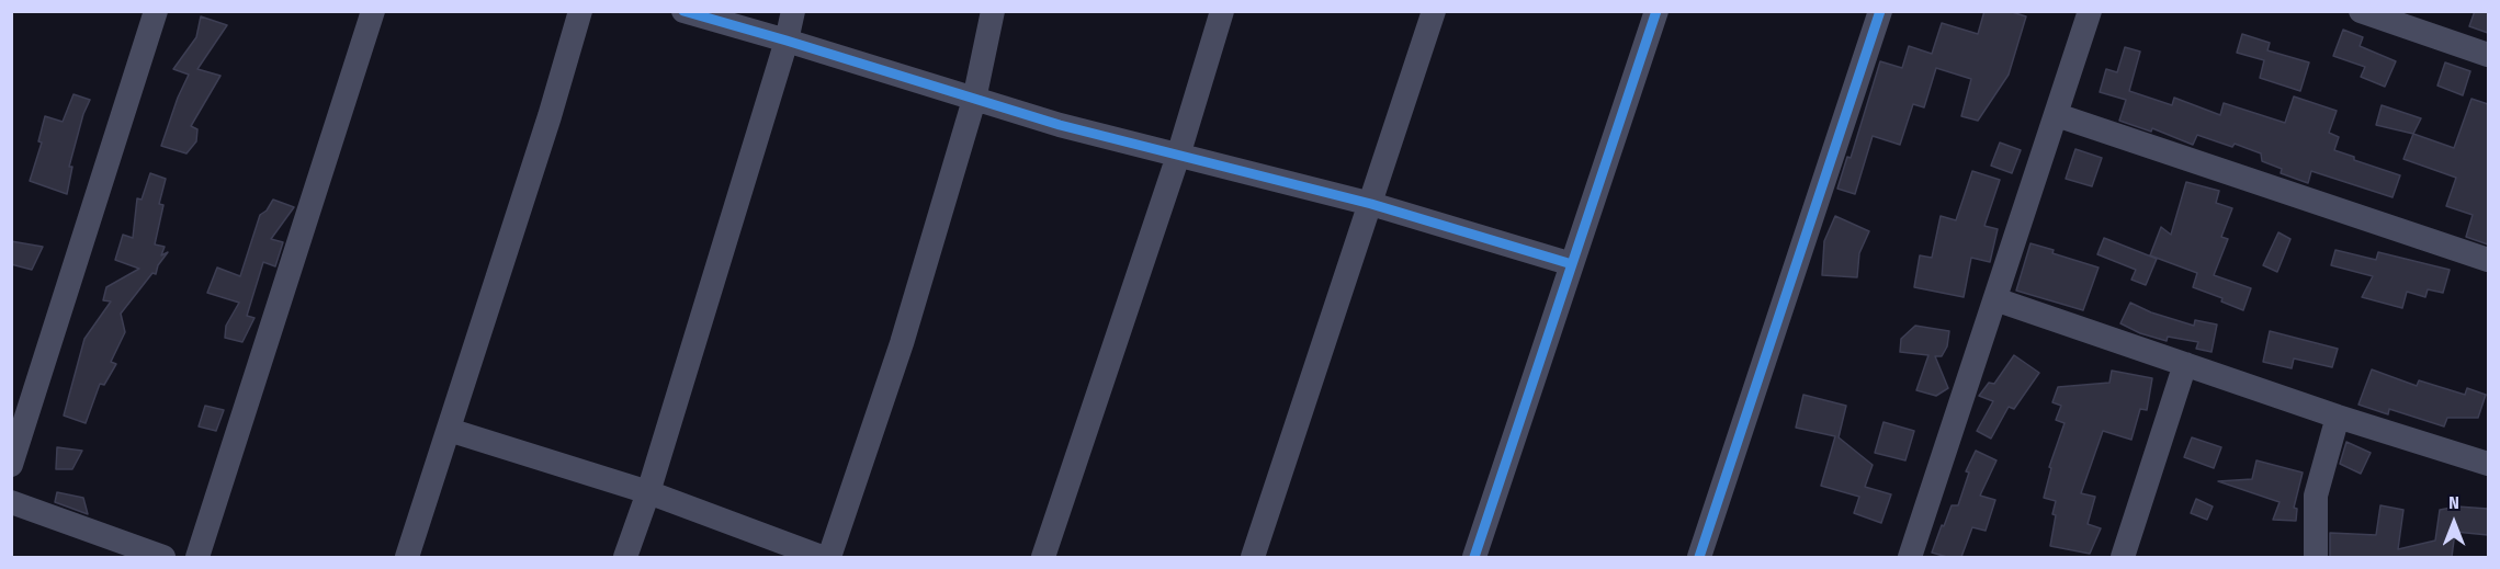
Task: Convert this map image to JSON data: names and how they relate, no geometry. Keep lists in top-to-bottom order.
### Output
{
  "north": "top"
}
